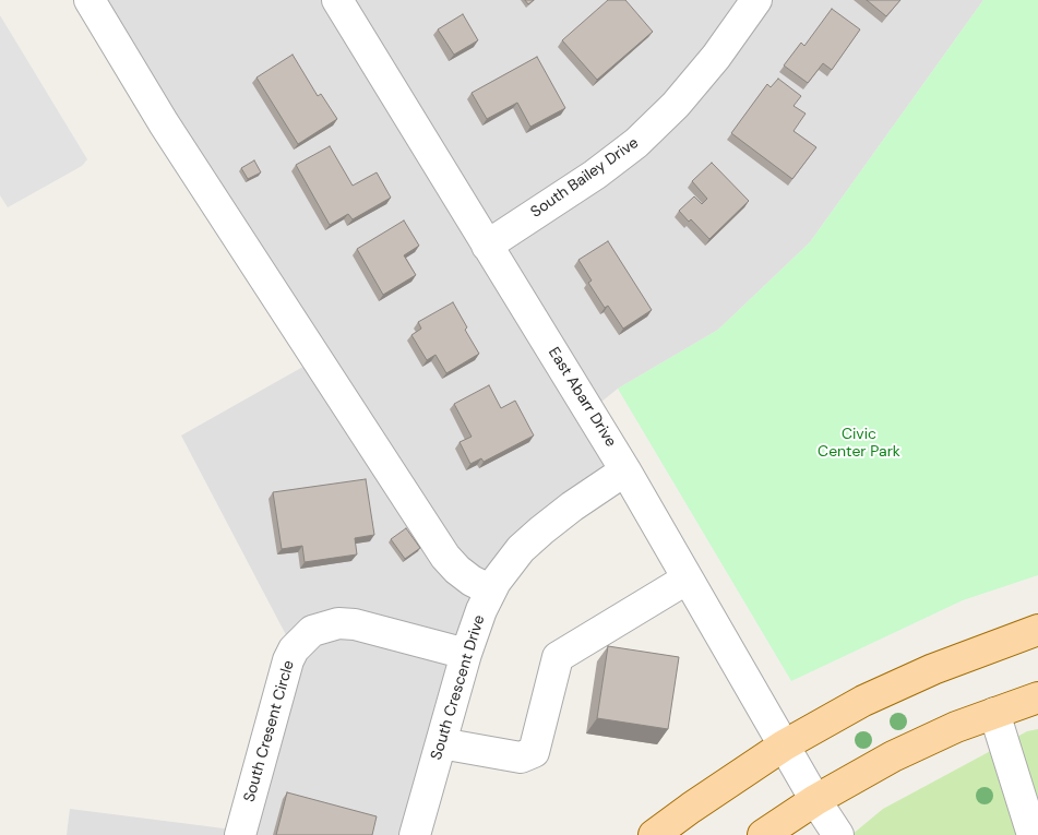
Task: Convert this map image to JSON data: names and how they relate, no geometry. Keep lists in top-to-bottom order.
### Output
{
  "streets": {
    "street": [
      "South Bailey Drive",
      "East Abarr Drive",
      "South Crescent Drive",
      "South Cresent Circle"
    ]
  },
  "crossings": [
    ["South Bailey Drive", "East Abarr Drive"],
    ["East Abarr Drive", "South Crescent Drive"],
    ["South Crescent Drive", "South Cresent Circle"]
  ],
  "parks": ["Civic Center Park"]
}
